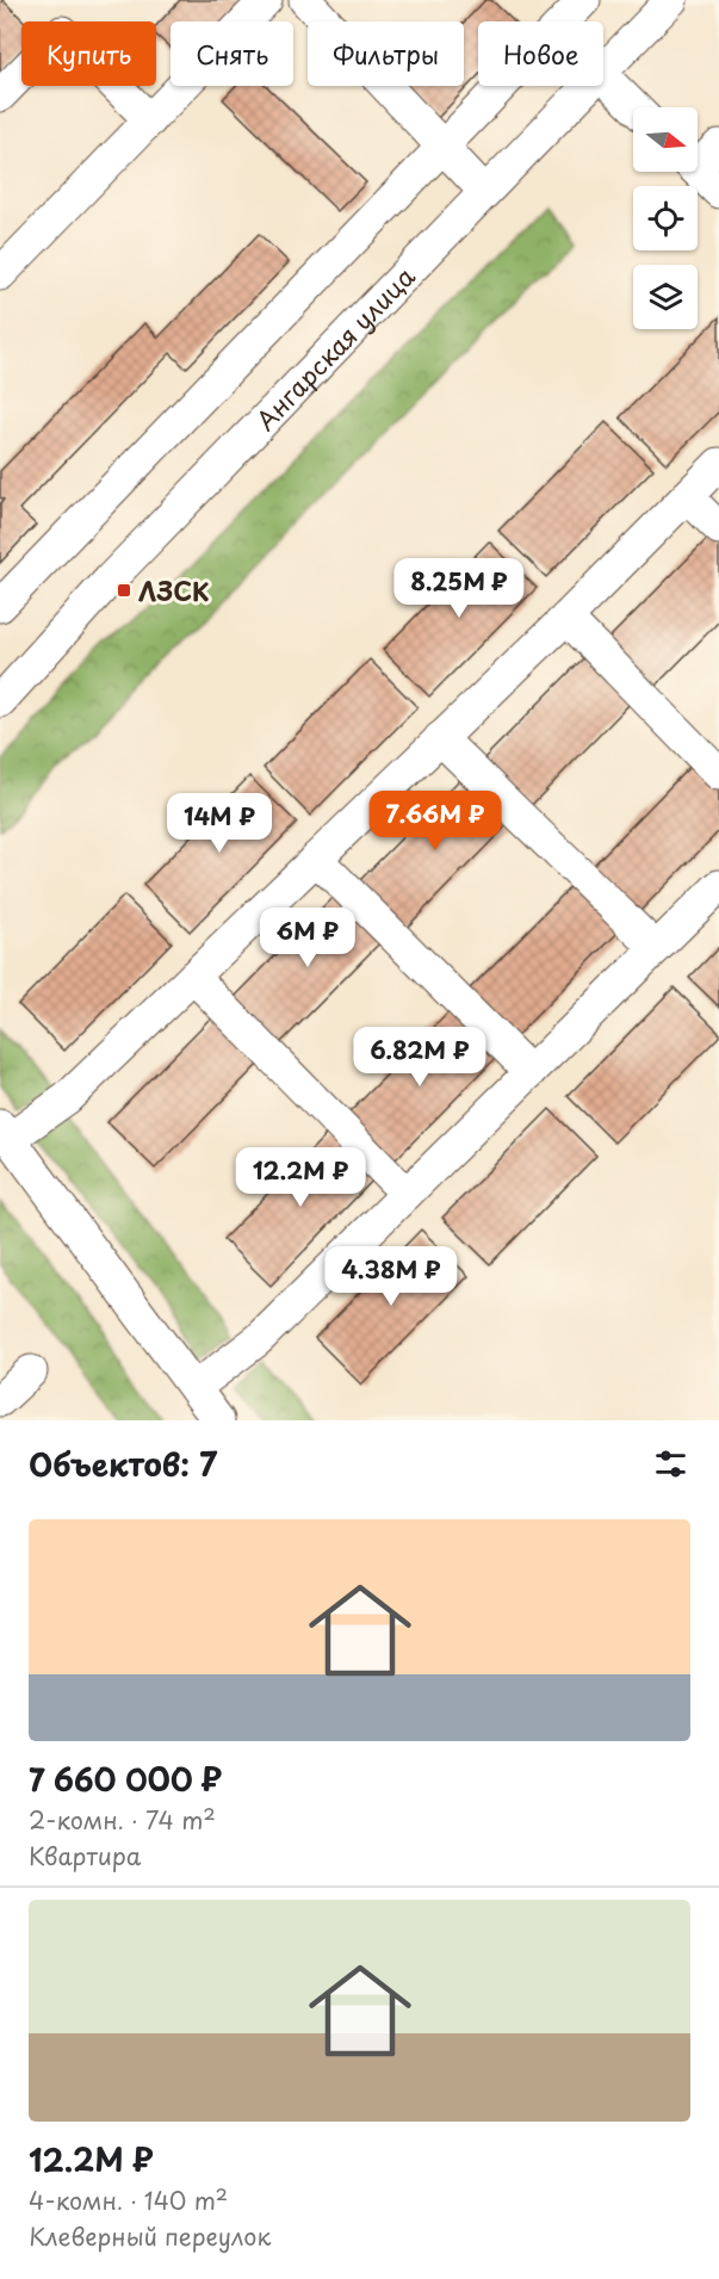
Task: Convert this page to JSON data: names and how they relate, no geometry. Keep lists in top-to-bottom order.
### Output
{
  "streets": {
    "street": ["Ангарская улица"]
  },
  "places": {
    "transit": ["ЛЗСК"]
  },
  "north": "right",
  "page": {
    "chip": [
      "Купить",
      "Снять",
      "Фильтры",
      "Новое"
    ],
    "price": [
      "8.25M ₽",
      "7.66M ₽",
      "14M ₽",
      "6M ₽",
      "6.82M ₽",
      "12.2M ₽",
      "4.38M ₽"
    ],
    "heading": "Объектов: 7",
    "list": [
      {
        "name": "7 660 000 ₽",
        "note": "2-комн. · 74 m² · Квартира"
      },
      {
        "name": "12.2M ₽",
        "note": "4-комн. · 140 m² · Клеверный переулок"
      }
    ]
  }
}
